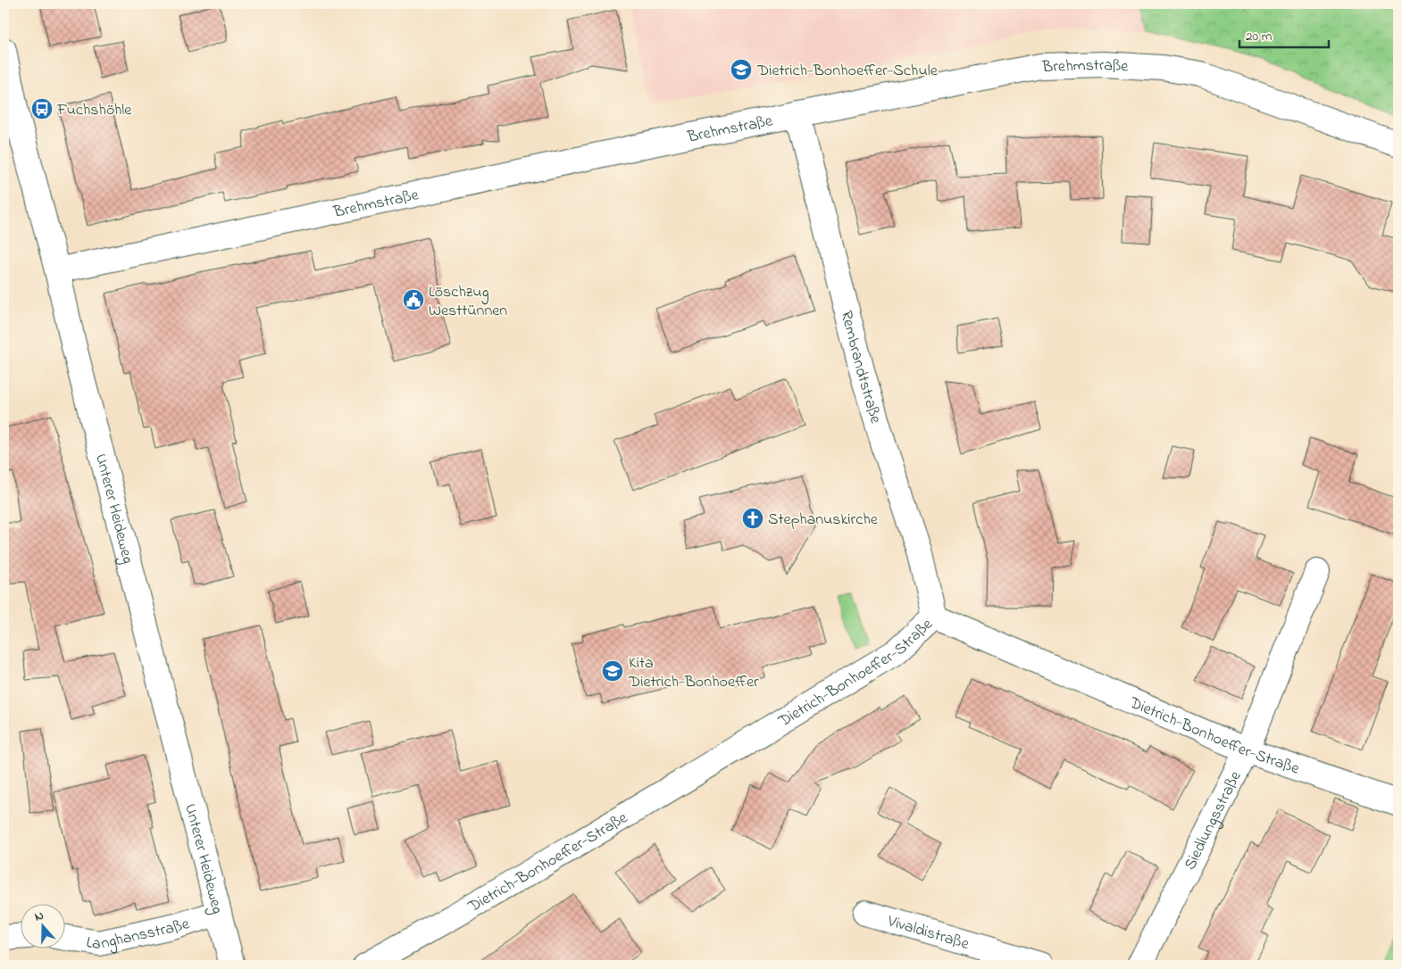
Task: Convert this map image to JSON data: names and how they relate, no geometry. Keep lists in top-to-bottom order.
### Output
{
  "streets": {
    "street": [
      "Brehmstraße",
      "Rembrandtstraße",
      "Unterer Heideweg",
      "Dietrich-Bonhoeffer-Straße",
      "Siedlungsstraße",
      "Langhansstraße",
      "Vivaldistraße"
    ]
  },
  "crossings": [
    ["Brehmstraße", "Rembrandtstraße"],
    ["Brehmstraße", "Unterer Heideweg"],
    ["Rembrandtstraße", "Dietrich-Bonhoeffer-Straße"],
    ["Unterer Heideweg", "Langhansstraße"],
    ["Dietrich-Bonhoeffer-Straße", "Siedlungsstraße"]
  ],
  "places": {
    "school or university": ["Dietrich-Bonhoeffer-Schule", "Kita Dietrich-Bonhoeffer"],
    "bus stop": ["Fuchshöhle"],
    "public building": ["Löschzug Westtünnen"],
    "church": ["Stephanuskirche"]
  },
  "scale_bar": "20 m",
  "north": "top"
}
